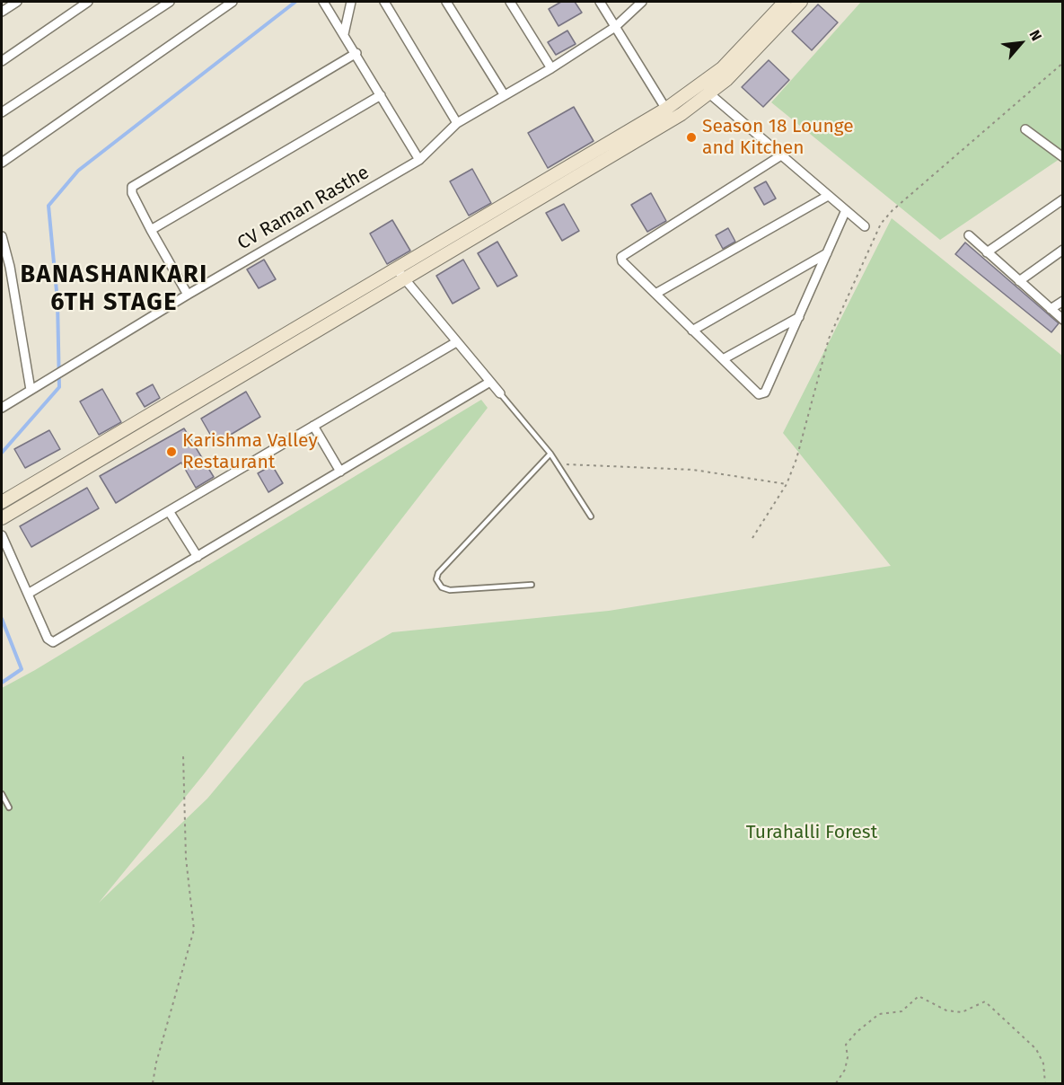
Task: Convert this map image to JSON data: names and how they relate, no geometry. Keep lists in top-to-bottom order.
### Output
{
  "streets": {
    "street": ["CV Raman Rasthe"]
  },
  "districts": ["BANASHANKARI 6TH STAGE"],
  "parks": ["Turahalli Forest"],
  "places": ["Season 18 Lounge and Kitchen", "Karishma Valley Restaurant"],
  "north": "top right"
}
